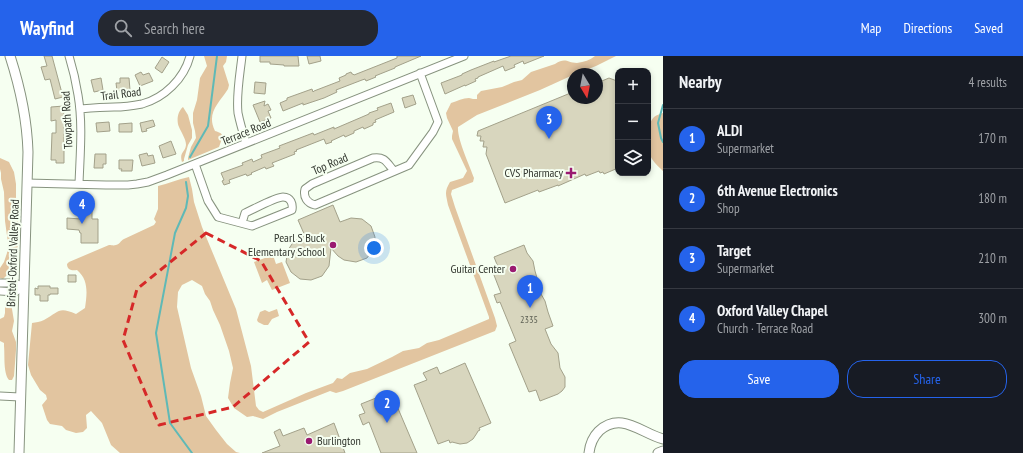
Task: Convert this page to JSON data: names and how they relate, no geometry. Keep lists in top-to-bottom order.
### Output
{
  "streets": {
    "main road": ["Bristol-Oxford Valley Road"],
    "street": [
      "Trail Road",
      "Towpath Road",
      "Terrace Road",
      "Top Road"
    ]
  },
  "crossings": [
    ["Trail Road", "Towpath Road"],
    ["Towpath Road", "Terrace Road"],
    ["Terrace Road", "Top Road"],
    ["Terrace Road", "Bristol-Oxford Valley Road"]
  ],
  "places": {
    "health": ["CVS Pharmacy"],
    "other": ["Pearl S Buck Elementary School", "Guitar Center", "Burlington"]
  },
  "house_numbers": ["2335"],
  "north": "bottom",
  "page": {
    "header": "Wayfind",
    "search": "Search here",
    "nav": ["Map", "Directions", "Saved"],
    "heading": ["Nearby", "4 results"],
    "map_buttons": ["+", "−"],
    "pins": [
      "3",
      "4",
      "1",
      "2"
    ],
    "list": [
      {
        "mark": "1",
        "name": "ALDI",
        "note": "Supermarket",
        "value": "170 m"
      },
      {
        "mark": "2",
        "name": "6th Avenue Electronics",
        "note": "Shop",
        "value": "180 m"
      },
      {
        "mark": "3",
        "name": "Target",
        "note": "Supermarket",
        "value": "210 m"
      },
      {
        "mark": "4",
        "name": "Oxford Valley Chapel",
        "note": "Church · Terrace Road",
        "value": "300 m"
      }
    ],
    "buttons": ["Save", "Share"]
  }
}
